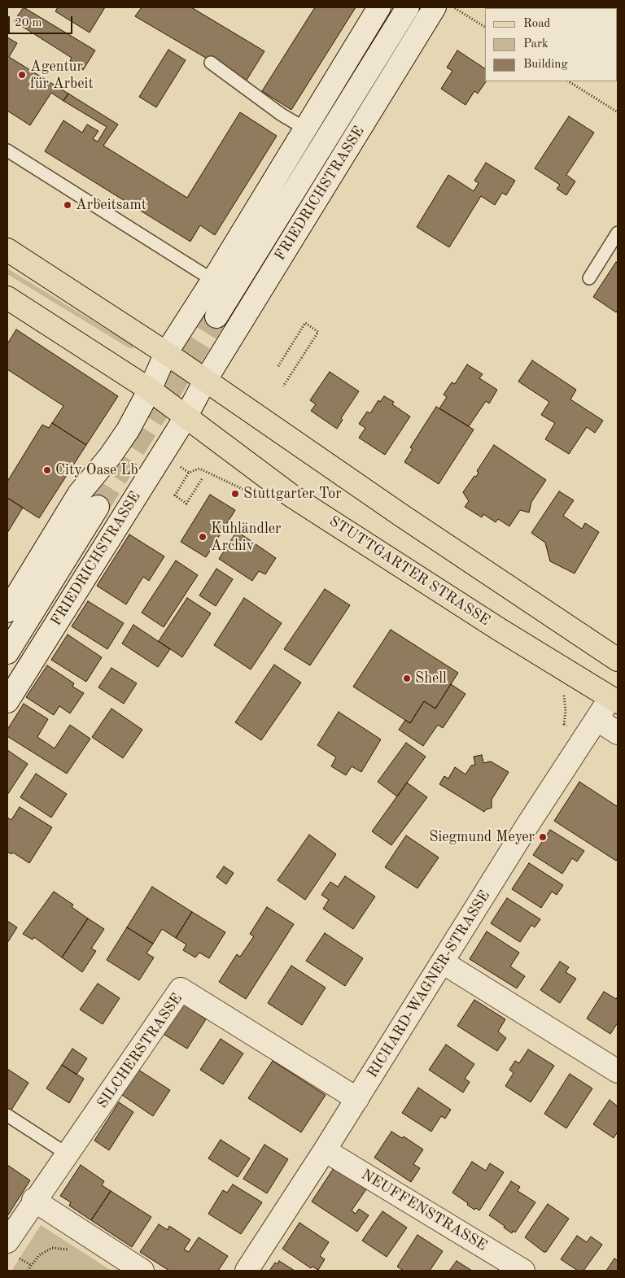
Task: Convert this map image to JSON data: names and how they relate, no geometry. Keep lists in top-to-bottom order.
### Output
{
  "streets": {
    "main road": [
      "FRIEDRICHSTRASSE",
      "STUTTGARTER STRASSE",
      "RICHARD-WAGNER-STRASSE",
      "SILCHERSTRASSE",
      "NEUFFENSTRASSE"
    ]
  },
  "crossings": [
    ["FRIEDRICHSTRASSE", "STUTTGARTER STRASSE"],
    ["STUTTGARTER STRASSE", "RICHARD-WAGNER-STRASSE"],
    ["RICHARD-WAGNER-STRASSE", "SILCHERSTRASSE"],
    ["RICHARD-WAGNER-STRASSE", "NEUFFENSTRASSE"]
  ],
  "places": [
    "Agentur für Arbeit",
    "Arbeitsamt",
    "City Oase Lb",
    "Stuttgarter Tor",
    "Kuhländler Archiv",
    "Shell",
    "Siegmund Meyer"
  ],
  "legend": ["Road", "Park", "Building"],
  "scale_bar": "20 m"
}
